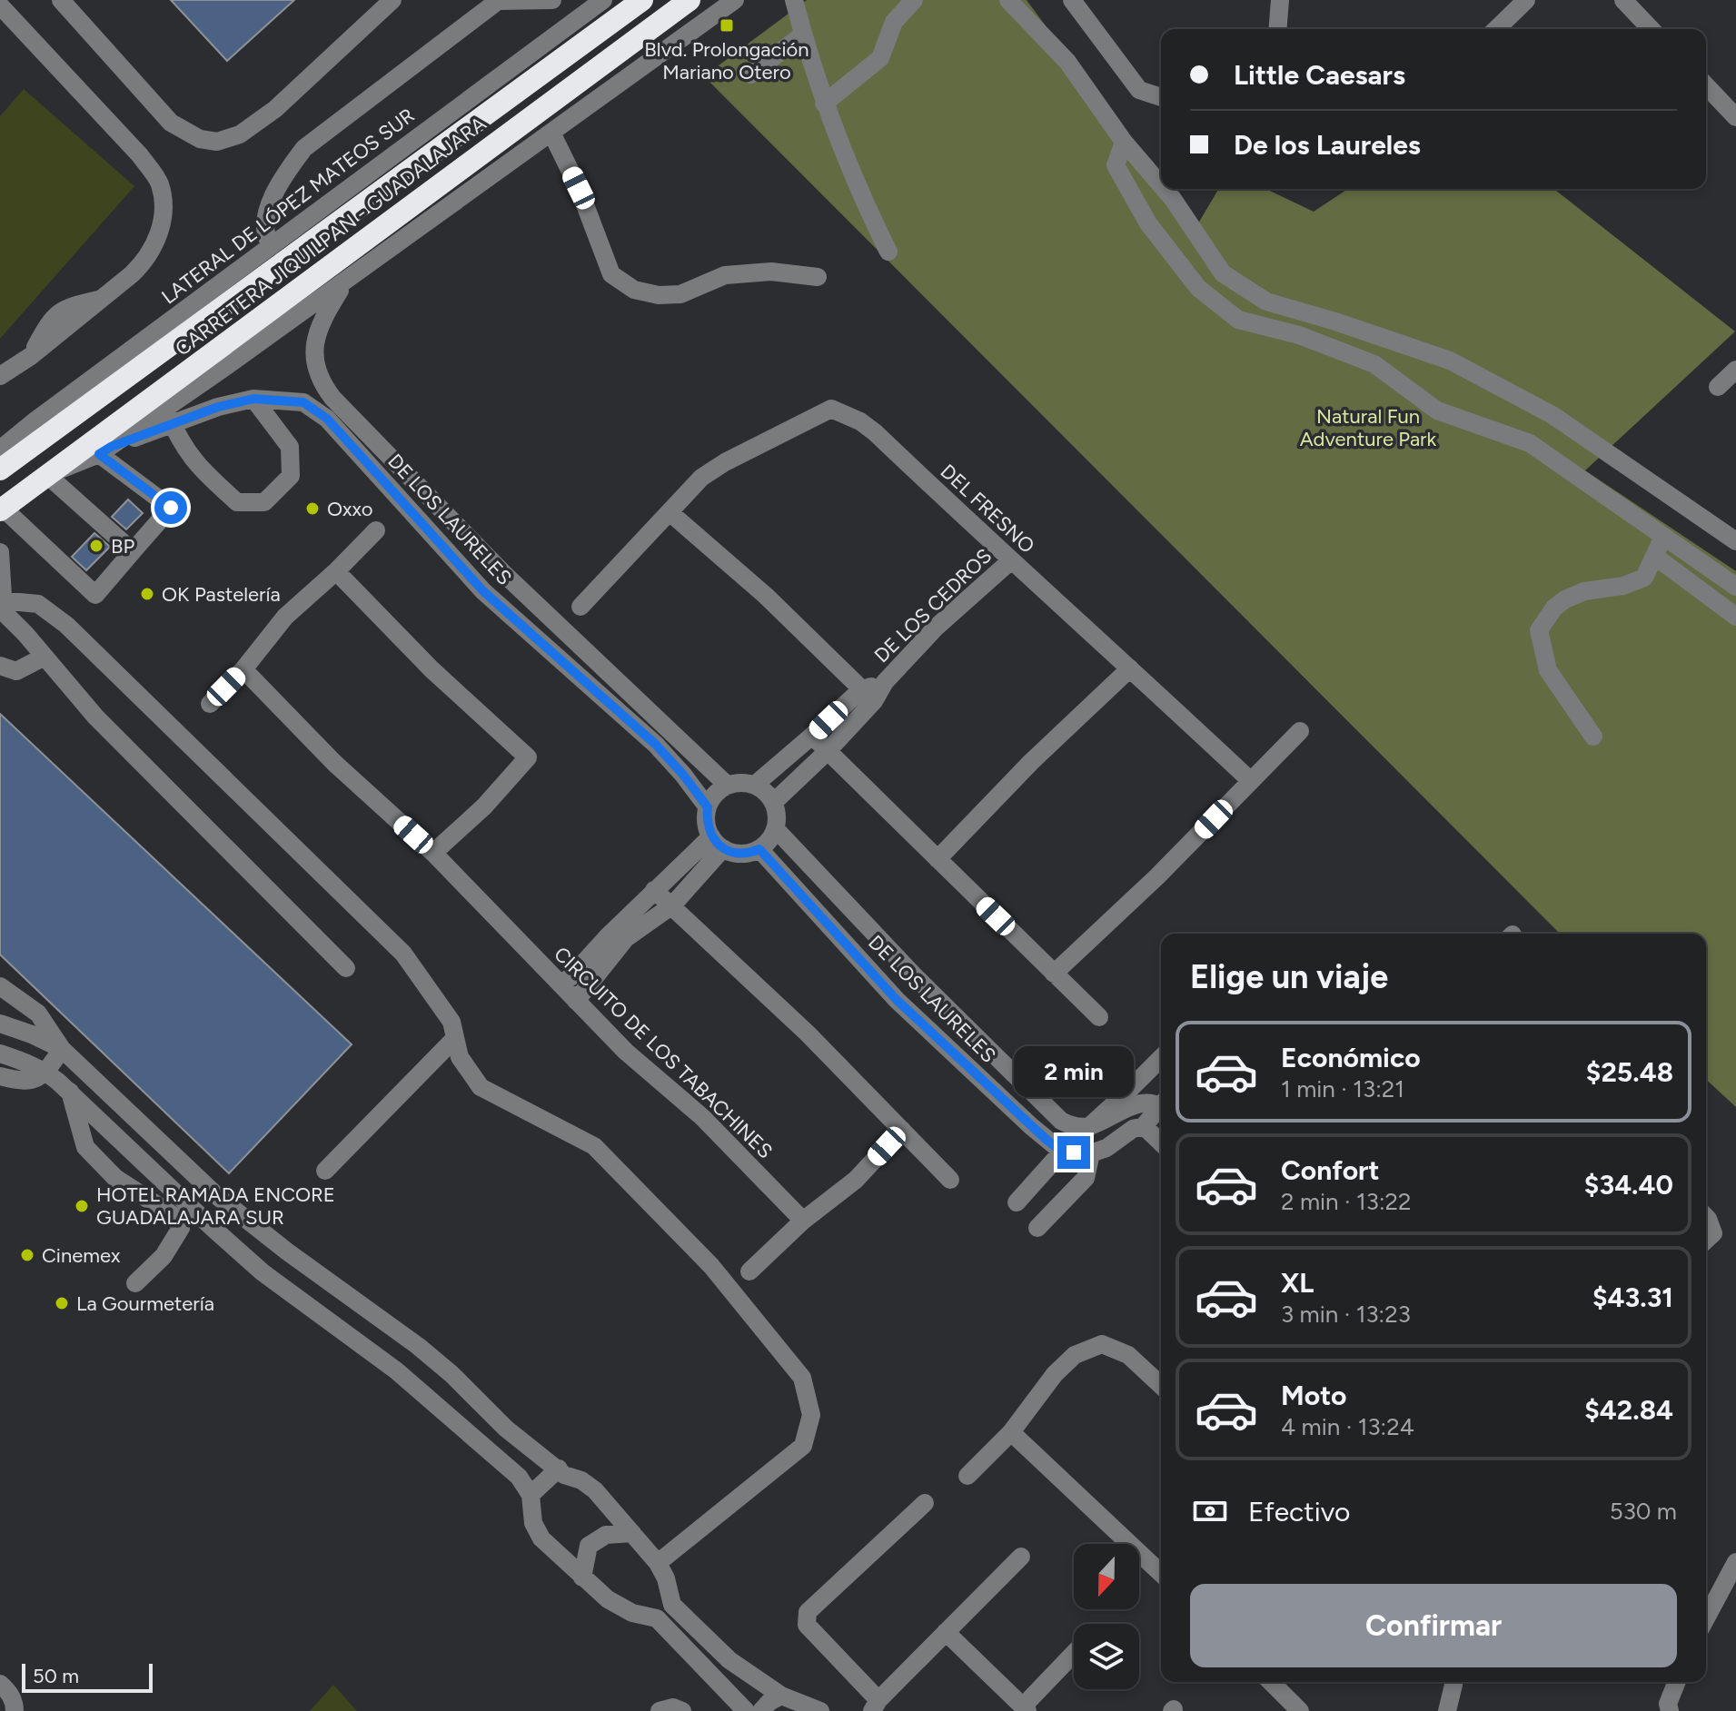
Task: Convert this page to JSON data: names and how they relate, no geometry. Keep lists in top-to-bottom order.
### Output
{
  "streets": {
    "highway": ["CARRETERA JIQUILPAN - GUADALAJARA"],
    "street": [
      "LATERAL DE LÓPEZ MATEOS SUR",
      "DEL FRESNO",
      "DE LOS LAURELES",
      "DE LOS CEDROS",
      "CIRCUITO DE LOS TABACHINES"
    ]
  },
  "crossings": [
    ["DEL FRESNO", "DE LOS CEDROS"],
    ["DE LOS LAURELES", "DE LOS CEDROS"]
  ],
  "parks": ["Natural Fun Adventure Park"],
  "places": {
    "transit": ["Blvd. Prolongación Mariano Otero"],
    "other": [
      "Oxxo",
      "BP",
      "OK Pastelería",
      "HOTEL RAMADA ENCORE GUADALAJARA SUR",
      "Cinemex",
      "La Gourmetería"
    ]
  },
  "scale_bar": "50 m",
  "north": "bottom",
  "page": {
    "banner": ["Little Caesars", "De los Laureles"],
    "heading": "Elige un viaje",
    "list": [
      {
        "name": "Económico",
        "note": "1 min · 13:21",
        "value": "$25.48"
      },
      {
        "name": "Confort",
        "note": "2 min · 13:22",
        "value": "$34.40"
      },
      {
        "name": "XL",
        "note": "3 min · 13:23",
        "value": "$43.31"
      },
      {
        "name": "Moto",
        "note": "4 min · 13:24",
        "value": "$42.84"
      }
    ],
    "bubble": "2 min",
    "pay": ["Efectivo", "530 m"],
    "buttons": "Confirmar",
    "scale": "50 m"
  }
}
